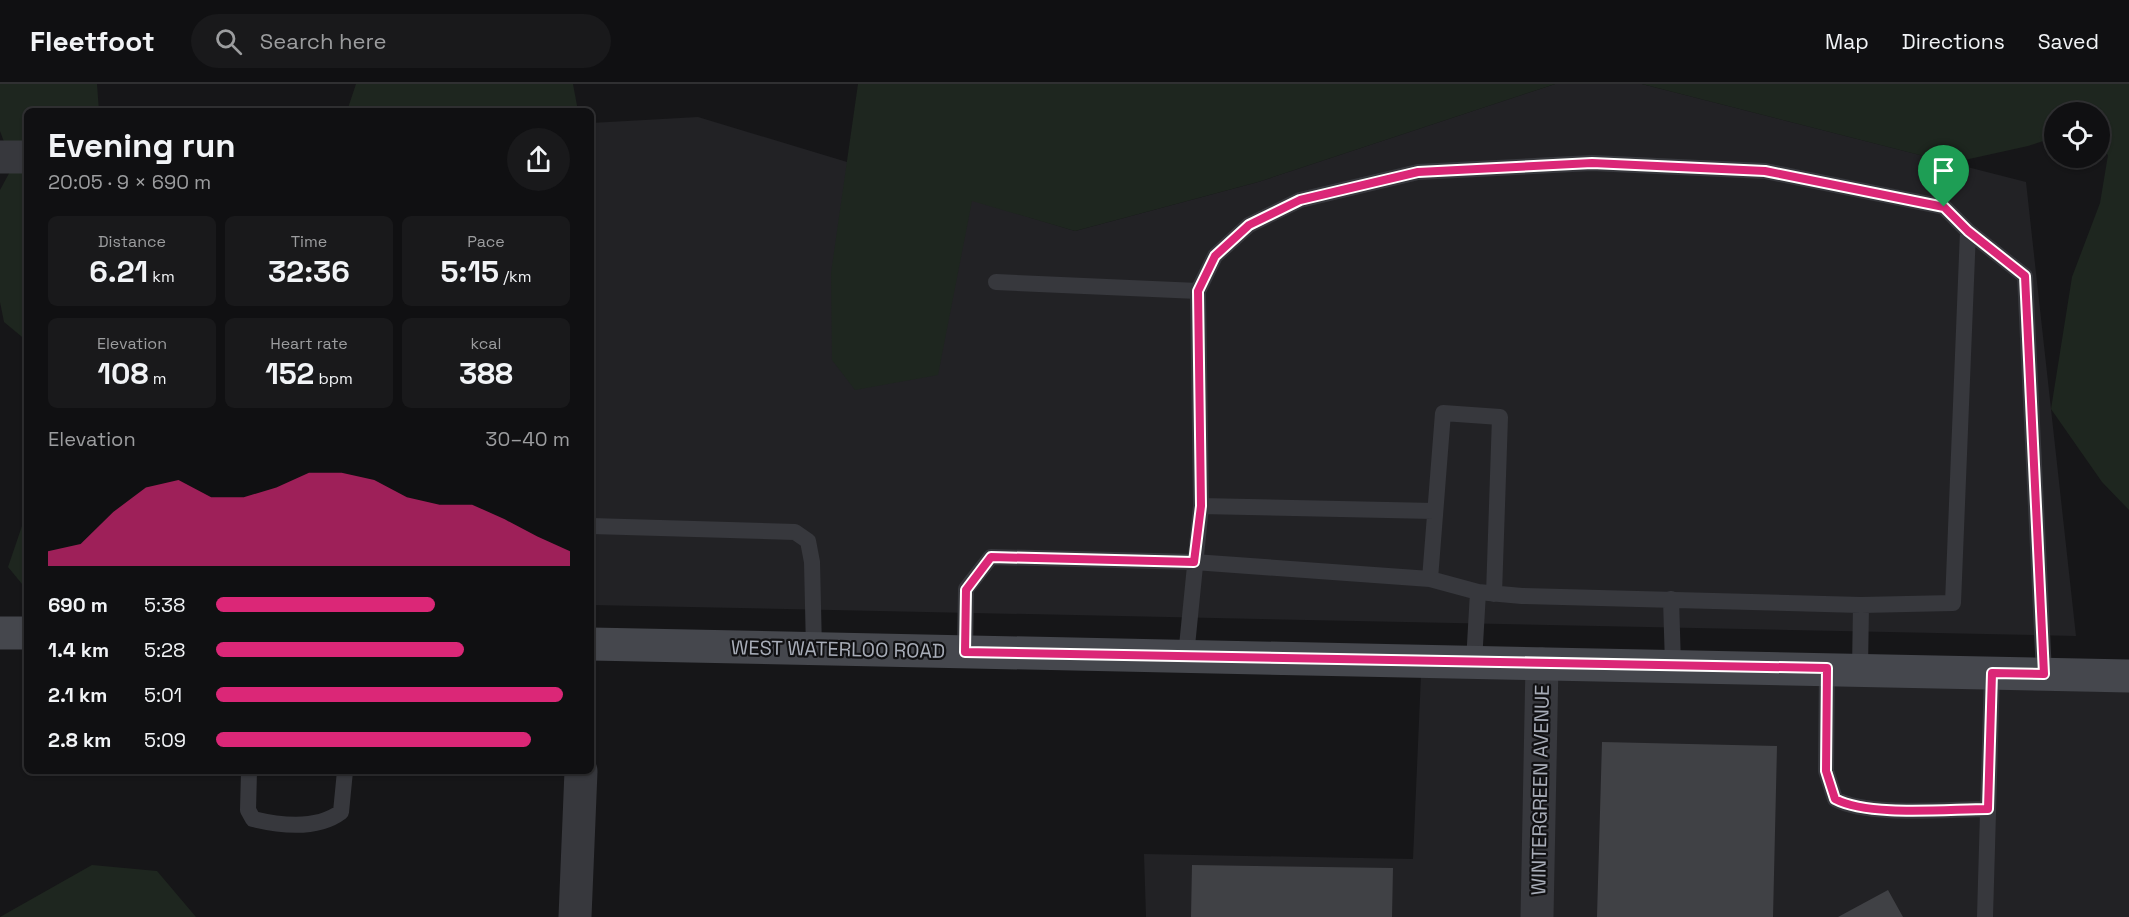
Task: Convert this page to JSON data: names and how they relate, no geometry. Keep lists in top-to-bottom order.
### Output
{
  "streets": {
    "main road": ["WEST WATERLOO ROAD"],
    "street": ["WINTERGREEN AVENUE"]
  },
  "crossings": [
    ["WEST WATERLOO ROAD", "WINTERGREEN AVENUE"]
  ],
  "page": {
    "header": "Fleetfoot",
    "search": "Search here",
    "nav": ["Map", "Directions", "Saved"],
    "heading": ["Evening run", "20:05 · 9 × 690 m"],
    "stats": [
      ["Distance", "6.21 km"],
      ["Time", "32:36"],
      ["Pace", "5:15 /km"],
      ["Elevation", "108 m"],
      ["Heart rate", "152 bpm"],
      ["kcal", "388"]
    ],
    "chart": ["Elevation", "30–40 m"],
    "list": [
      {
        "name": "690 m",
        "note": "5:38"
      },
      {
        "name": "1.4 km",
        "note": "5:28"
      },
      {
        "name": "2.1 km",
        "note": "5:01"
      },
      {
        "name": "2.8 km",
        "note": "5:09"
      }
    ]
  }
}
